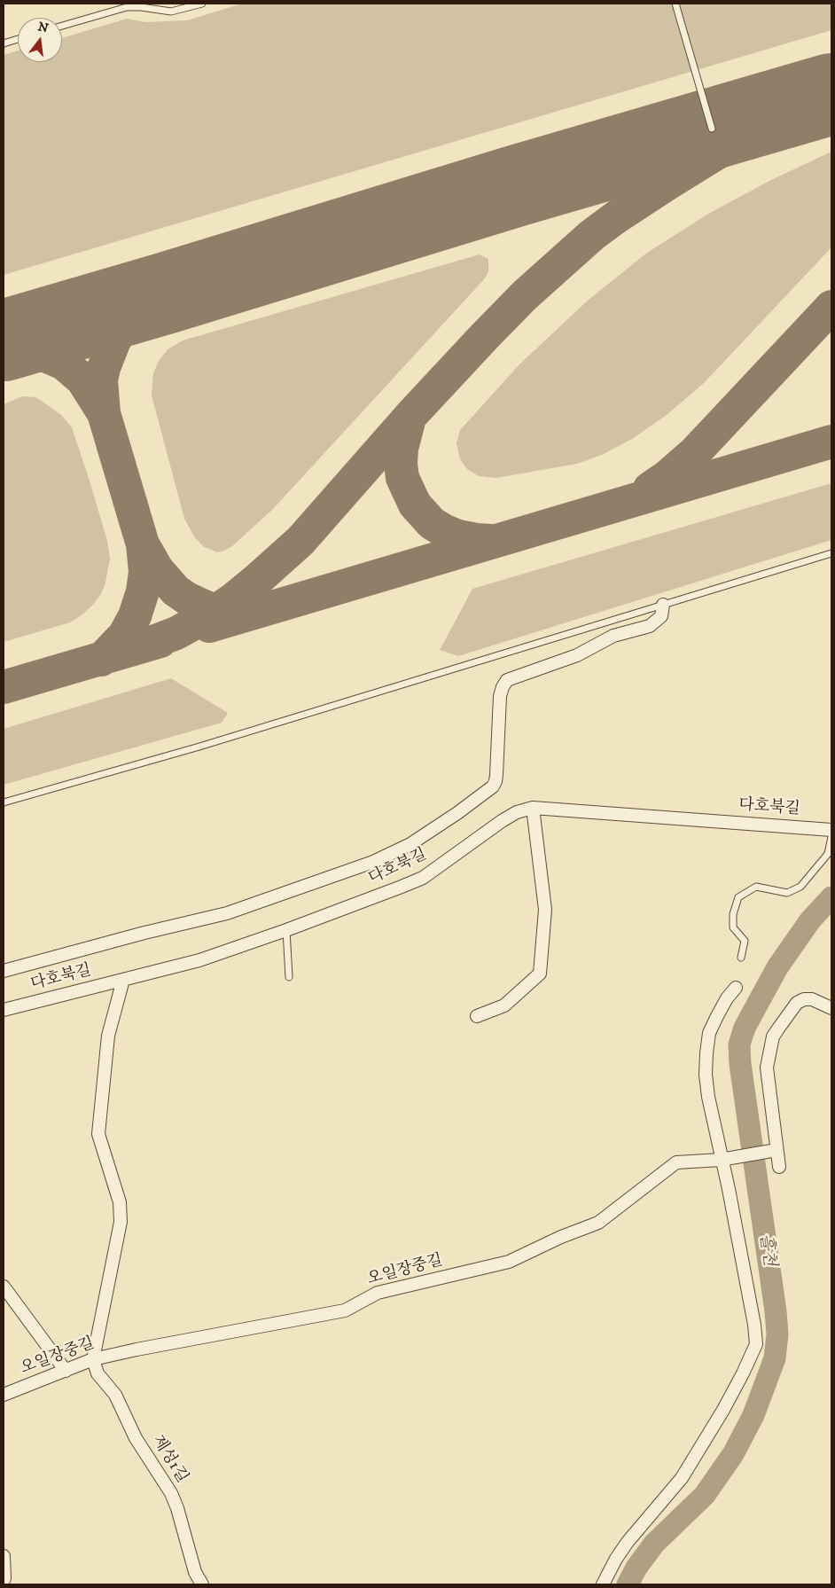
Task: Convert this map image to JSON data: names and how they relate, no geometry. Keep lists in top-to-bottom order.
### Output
{
  "streets": {
    "street": ["다호북길", "오일장중길", "제성1길"]
  },
  "crossings": [
    ["오일장중길", "제성1길"]
  ],
  "water": ["흘천"],
  "north": "top"
}
